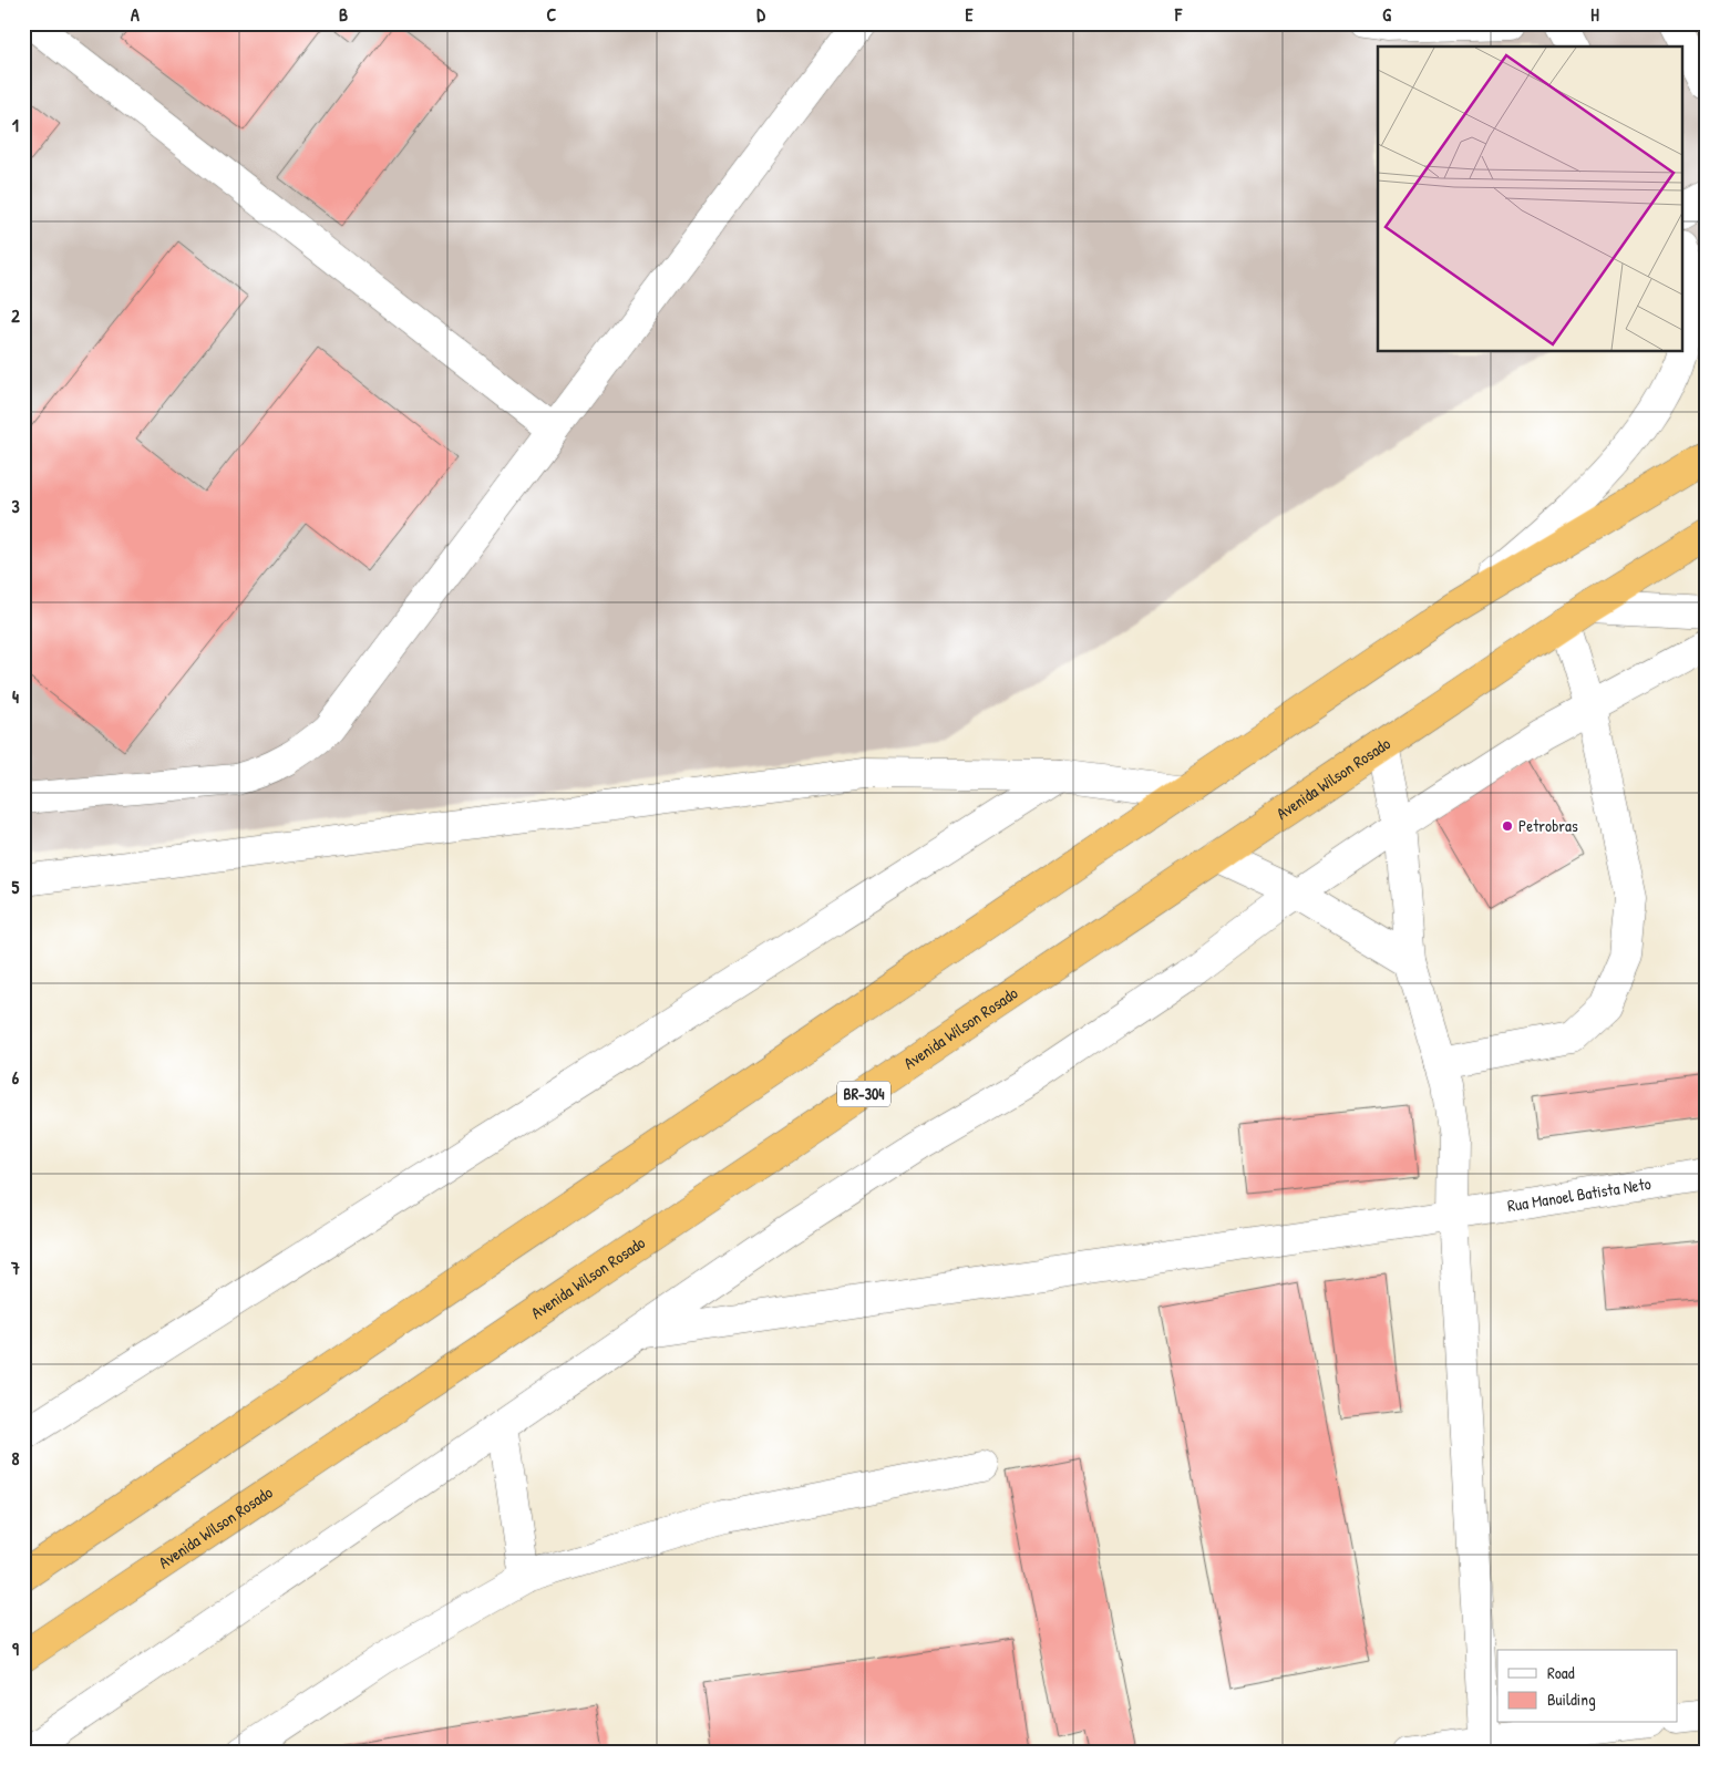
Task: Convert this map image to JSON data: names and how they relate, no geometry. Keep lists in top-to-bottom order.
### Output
{
  "streets": {
    "highway": ["Avenida Wilson Rosado", "BR-304"],
    "street": ["Rua Manoel Batista Neto"]
  },
  "places": ["Petrobras"],
  "legend": ["Road", "Building"],
  "grid": {
    "columns": [
      "A",
      "B",
      "C",
      "D",
      "E",
      "F",
      "G",
      "H"
    ],
    "rows": [
      "1",
      "2",
      "3",
      "4",
      "5",
      "6",
      "7",
      "8",
      "9"
    ]
  }
}
